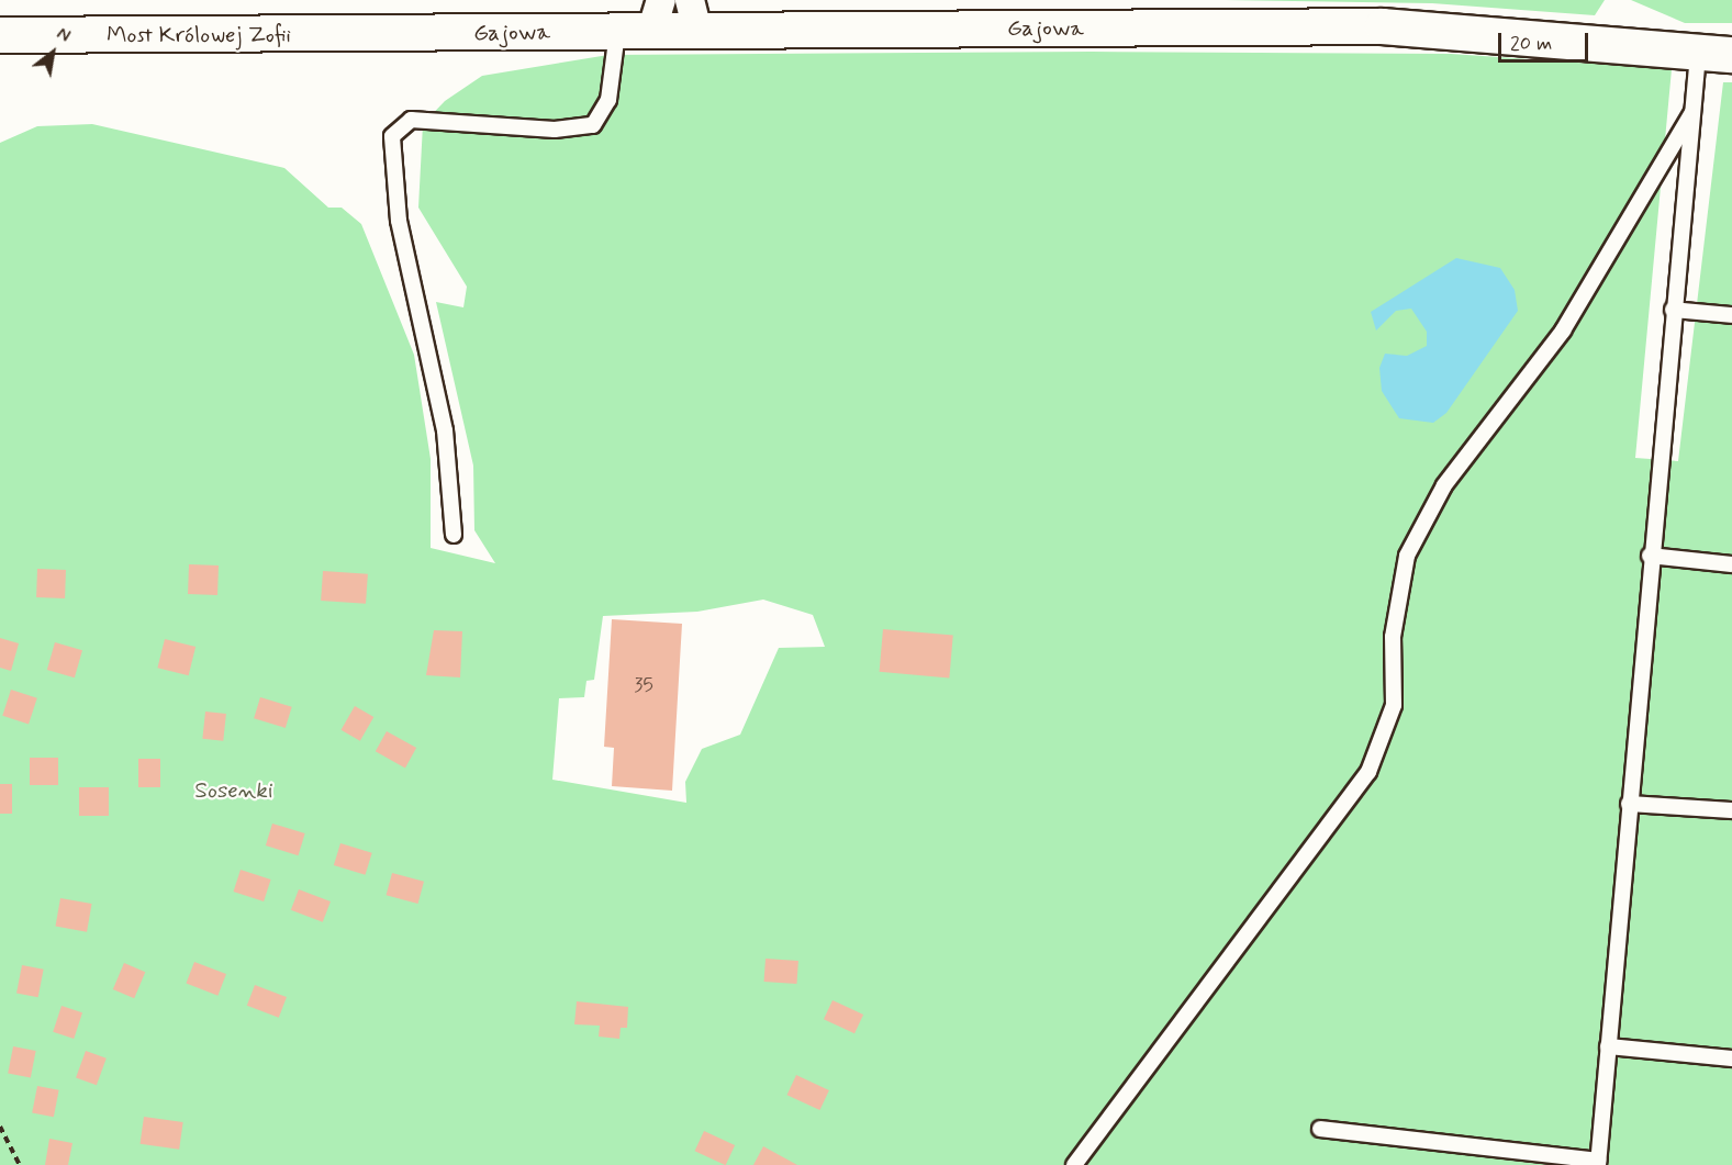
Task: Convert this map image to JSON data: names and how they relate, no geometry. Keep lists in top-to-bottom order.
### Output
{
  "streets": {
    "street": ["Gajowa", "Most Królowej Zofii"]
  },
  "crossings": [
    ["Gajowa", "Most Królowej Zofii"]
  ],
  "parks": ["Sosenki"],
  "house_numbers": ["35"],
  "scale_bar": "20 m",
  "north": "top right"
}
